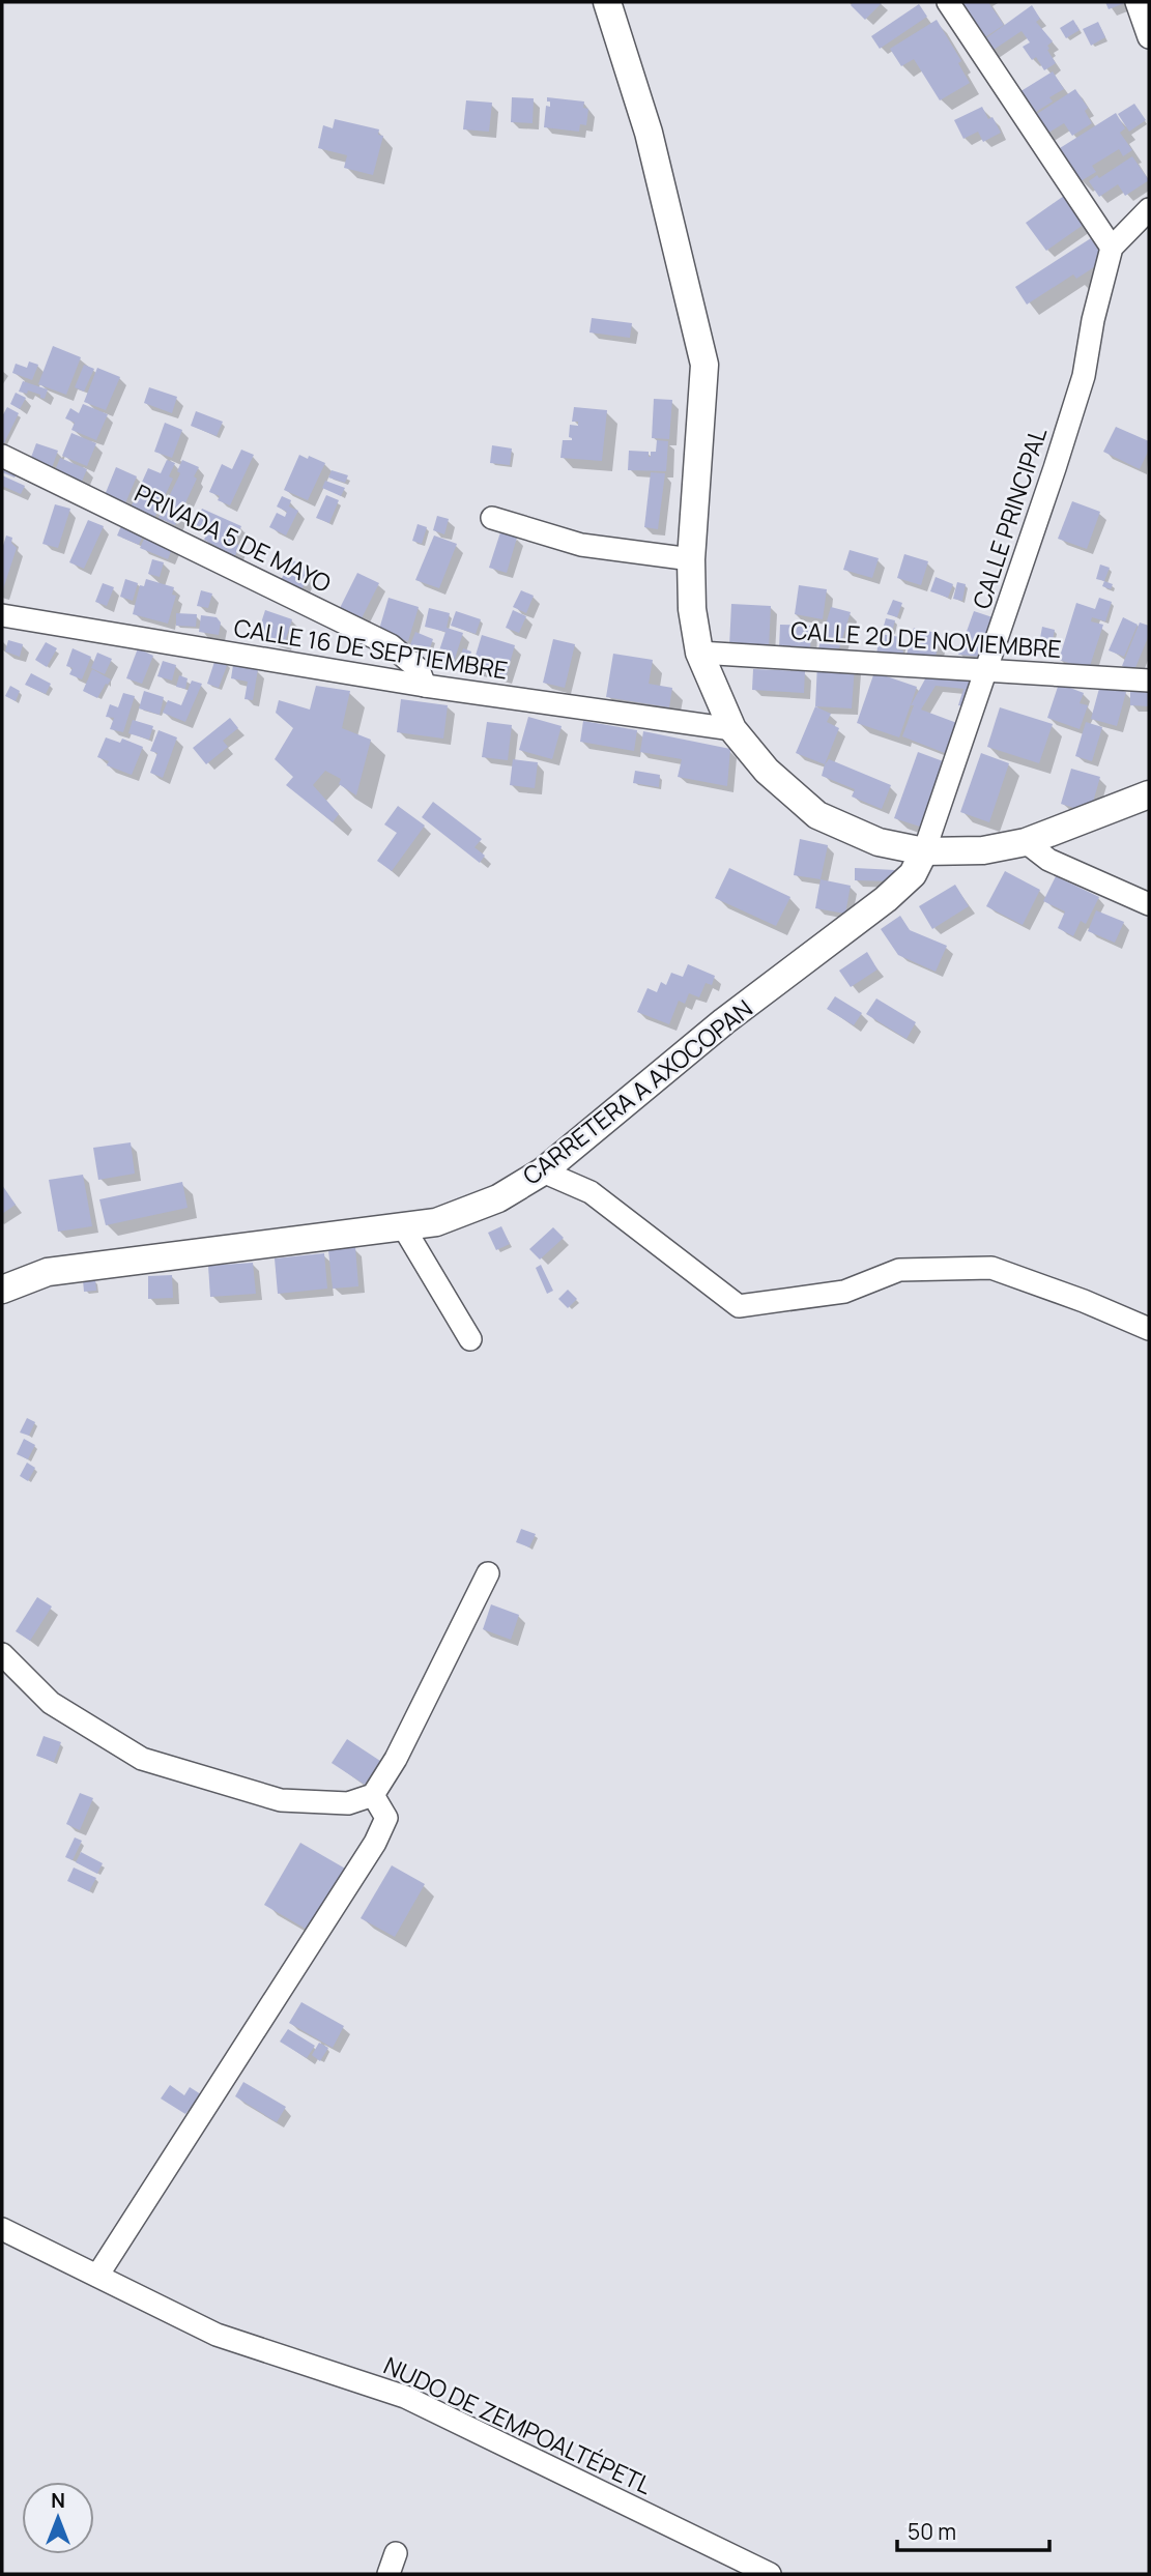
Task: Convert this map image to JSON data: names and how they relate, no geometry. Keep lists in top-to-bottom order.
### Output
{
  "streets": {
    "main road": ["CARRETERA A AXOCOPAN"],
    "street": [
      "CALLE PRINCIPAL",
      "PRIVADA 5 DE MAYO",
      "CALLE 20 DE NOVIEMBRE",
      "CALLE 16 DE SEPTIEMBRE",
      "NUDO DE ZEMPOALTÉPETL"
    ]
  },
  "crossings": [
    ["CALLE PRINCIPAL", "CALLE 20 DE NOVIEMBRE"],
    ["CALLE PRINCIPAL", "CARRETERA A AXOCOPAN"],
    ["PRIVADA 5 DE MAYO", "CALLE 16 DE SEPTIEMBRE"]
  ],
  "scale_bar": "50 m",
  "north": "top"
}
